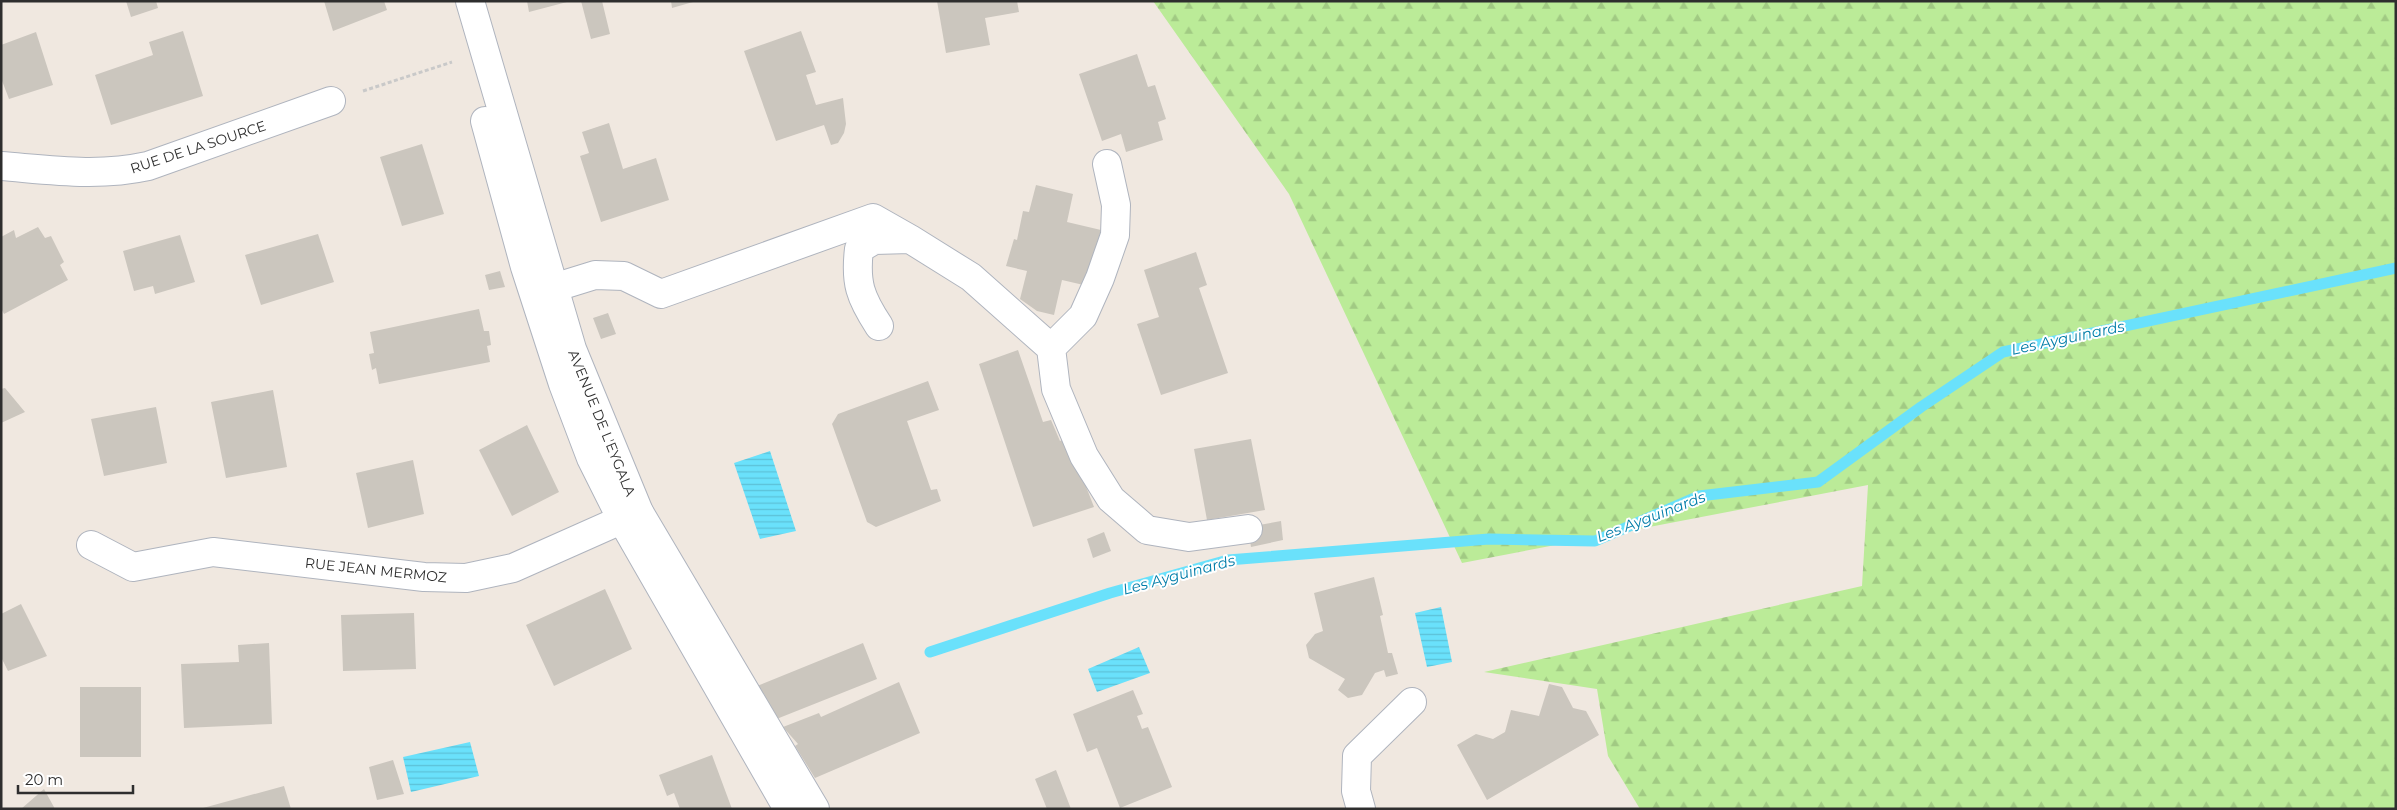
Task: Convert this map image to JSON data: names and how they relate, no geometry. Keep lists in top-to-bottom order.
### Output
{
  "streets": {
    "street": ["RUE DE LA SOURCE", "AVENUE DE L'EYGALA", "RUE JEAN MERMOZ"]
  },
  "crossings": [
    ["AVENUE DE L'EYGALA", "RUE JEAN MERMOZ"]
  ],
  "water": ["Les Ayguinards"],
  "scale_bar": "20 m"
}
